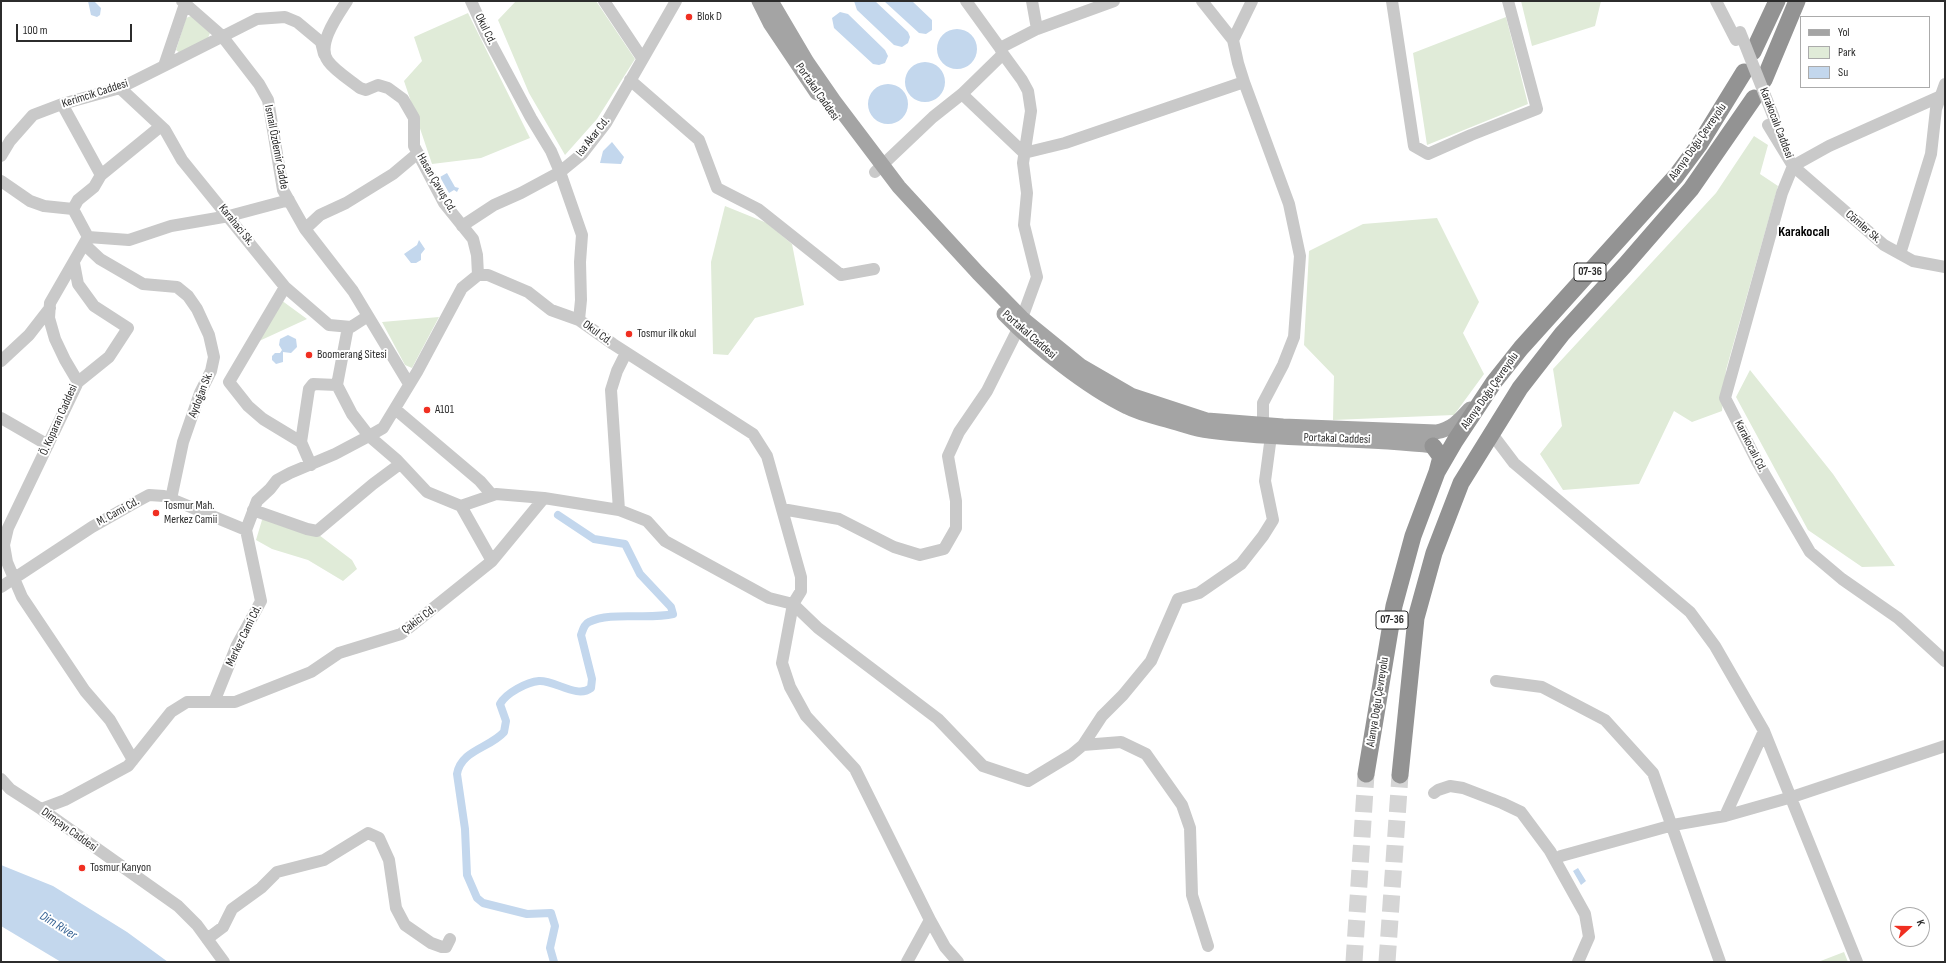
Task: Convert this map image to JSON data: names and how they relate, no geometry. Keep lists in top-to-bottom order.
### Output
{
  "streets": {
    "highway": ["Alanya Doğu Çevreyolu", "07-36"],
    "main road": ["Portakal Caddesi"],
    "street": [
      "Okul Cd.",
      "Kerimcik Caddesi",
      "Karakocalı Caddesi",
      "Isa Akar Cd.",
      "Ismail Ôzdemir Cadde",
      "Hasan Çavuş Cd.",
      "Karahaci Sk.",
      "Cömler Sk.",
      "Aydoğan Sk.",
      "Ö. Koparan Caddesi",
      "Karakocalı Cd.",
      "M. Cami Cd.",
      "Çakici Cd.",
      "Merkez Cami Cd.",
      "Dimçayı Caddesi"
    ]
  },
  "crossings": [
    ["Okul Cd.", "Isa Akar Cd."],
    ["Kerimcik Caddesi", "Hasan Çavuş Cd."],
    ["Kerimcik Caddesi", "Karahaci Sk."],
    ["Karakocalı Caddesi", "Cömler Sk."],
    ["Karakocalı Caddesi", "Karakocalı Cd."],
    ["Isa Akar Cd.", "Hasan Çavuş Cd."],
    ["Ismail Ôzdemir Cadde", "Hasan Çavuş Cd."],
    ["Cömler Sk.", "Karakocalı Cd."],
    ["Aydoğan Sk.", "Ö. Koparan Caddesi"],
    ["Aydoğan Sk.", "M. Cami Cd."],
    ["Ö. Koparan Caddesi", "M. Cami Cd."],
    ["M. Cami Cd.", "Merkez Cami Cd."],
    ["Çakici Cd.", "Merkez Cami Cd."]
  ],
  "districts": ["Karakocalı"],
  "water": ["Dim River"],
  "places": [
    "Blok D",
    "Tosmur ilk okul",
    "Boomerang Sitesi",
    "A101",
    "Tosmur Mah. Merkez Camii",
    "Tosmur Kanyon"
  ],
  "legend": ["Yol", "Park", "Su"],
  "scale_bar": "100 m",
  "north": "right"
}
